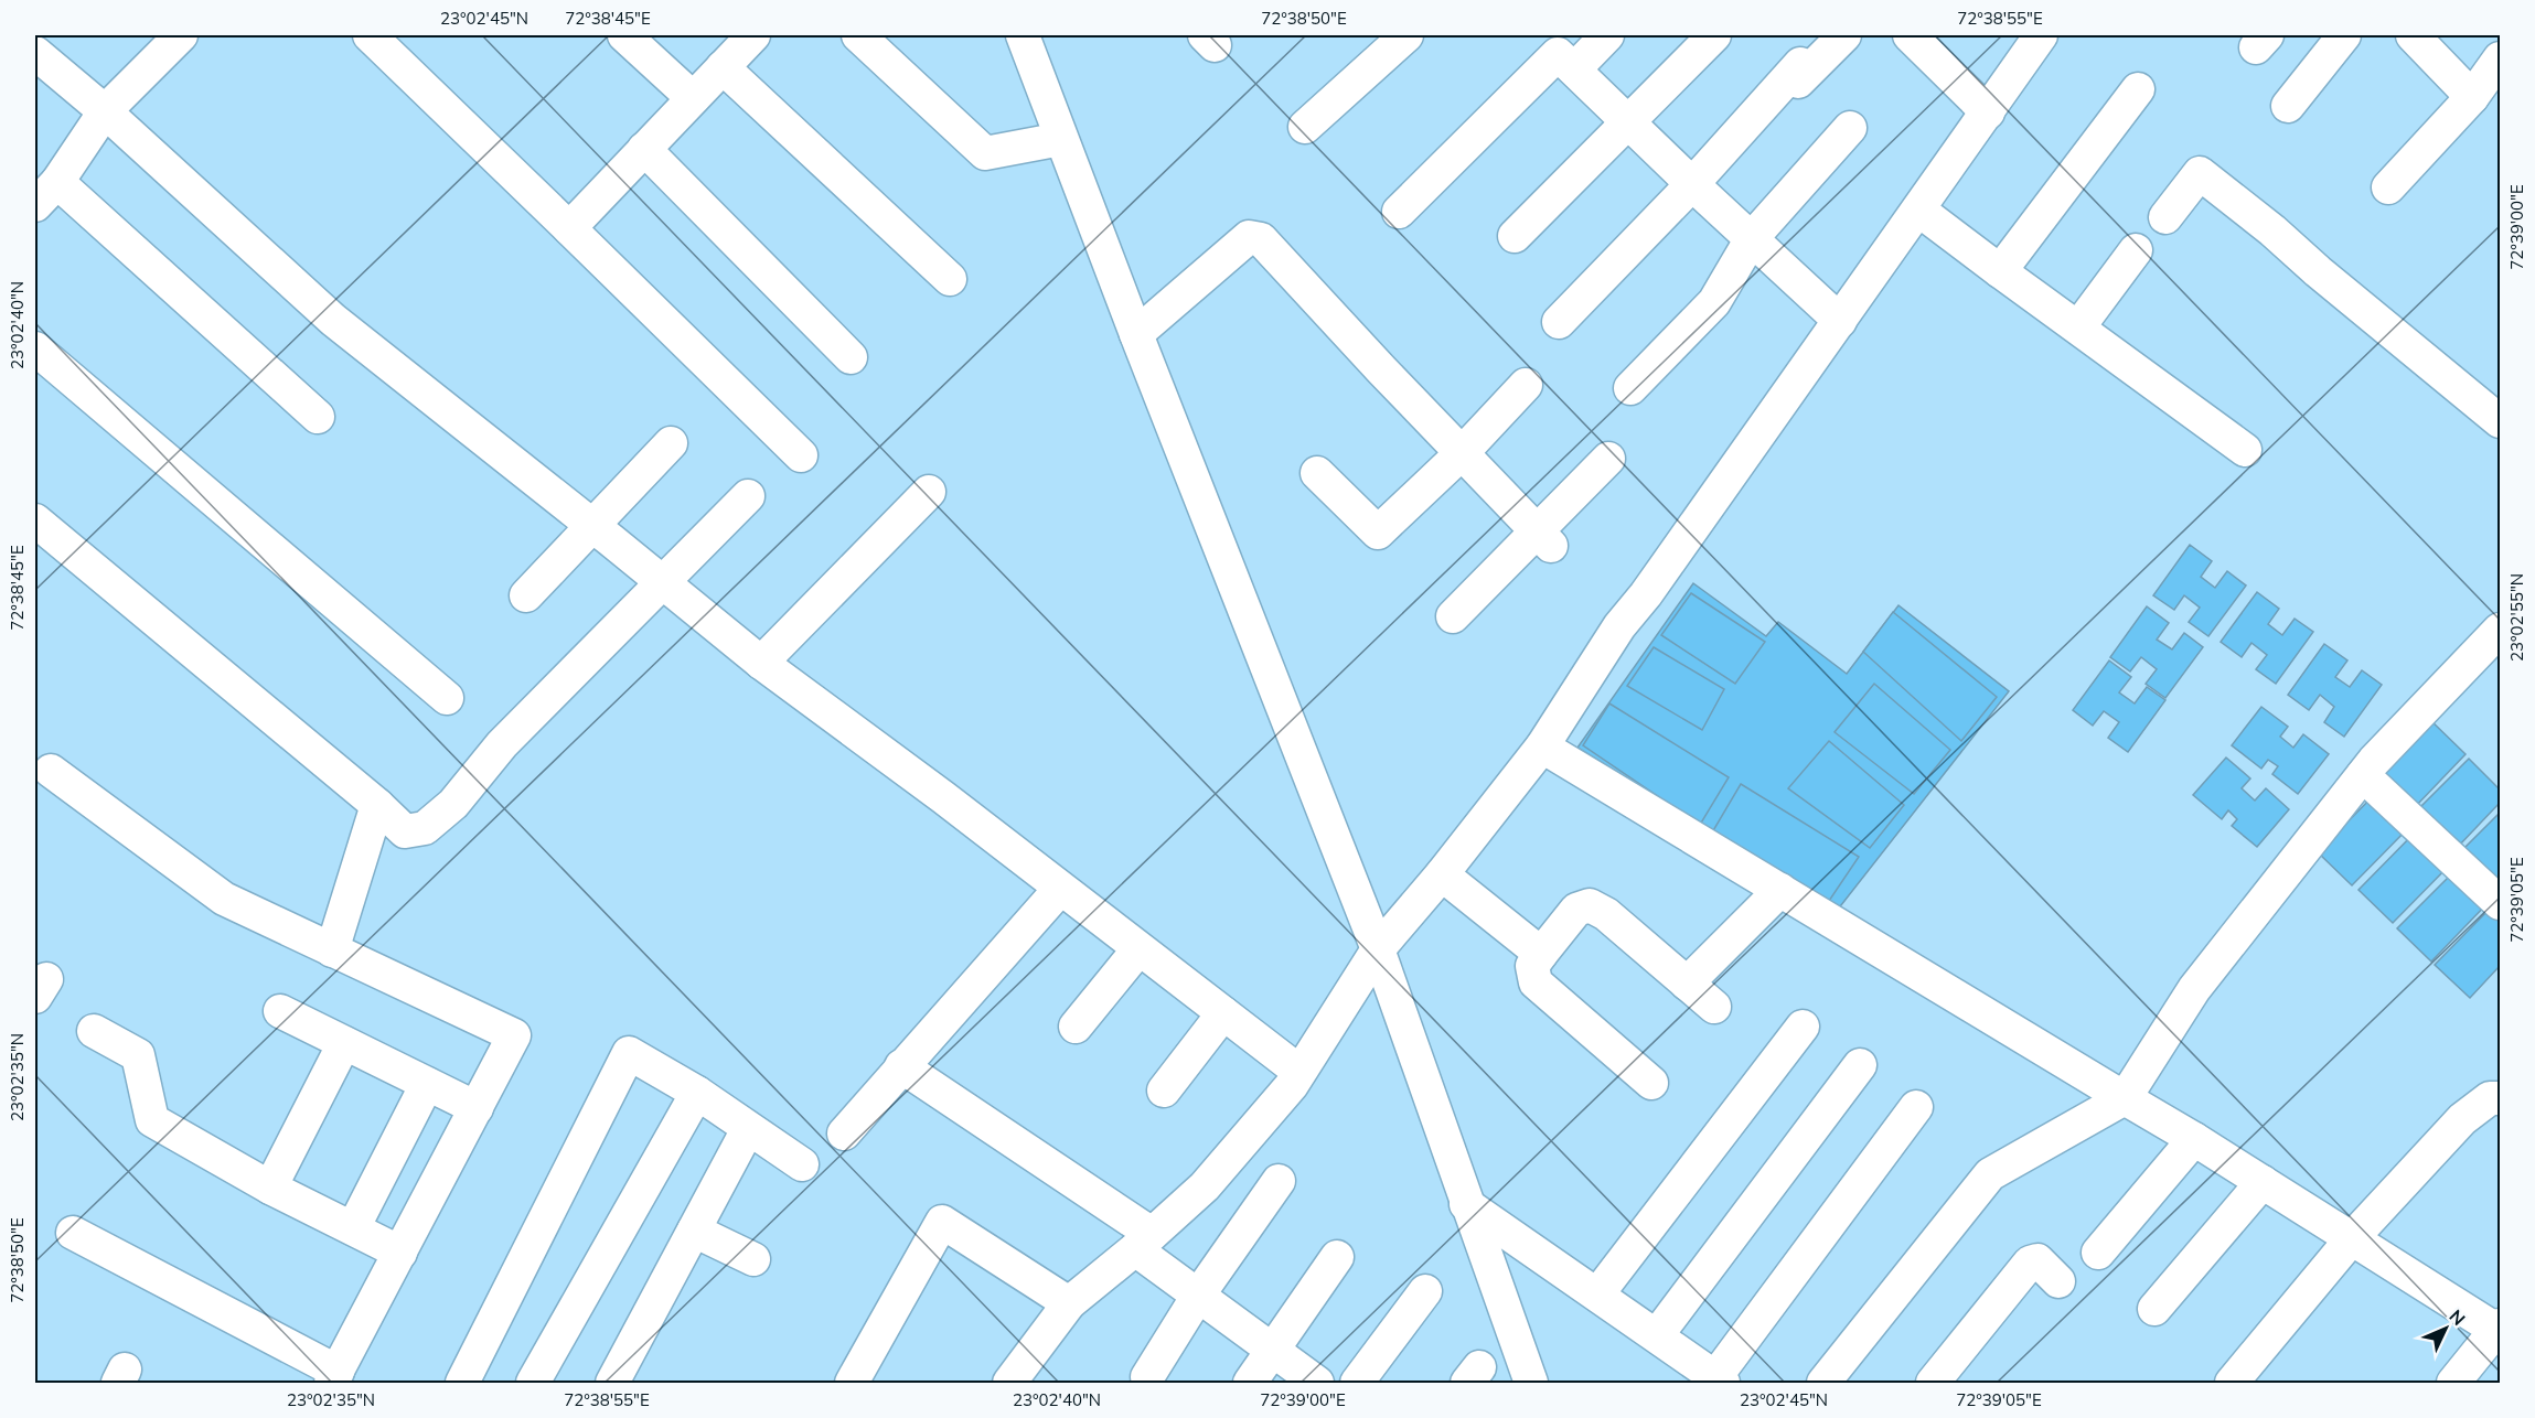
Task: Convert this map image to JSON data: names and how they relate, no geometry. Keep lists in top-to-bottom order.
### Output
{
  "north": "top right",
  "coordinates": [
    "23°02'45\"N",
    "72°38'45\"E",
    "72°38'50\"E",
    "72°38'55\"E",
    "72°39'00\"E",
    "23°02'40\"N",
    "23°02'55\"N",
    "72°39'05\"E",
    "23°02'35\"N"
  ]
}
